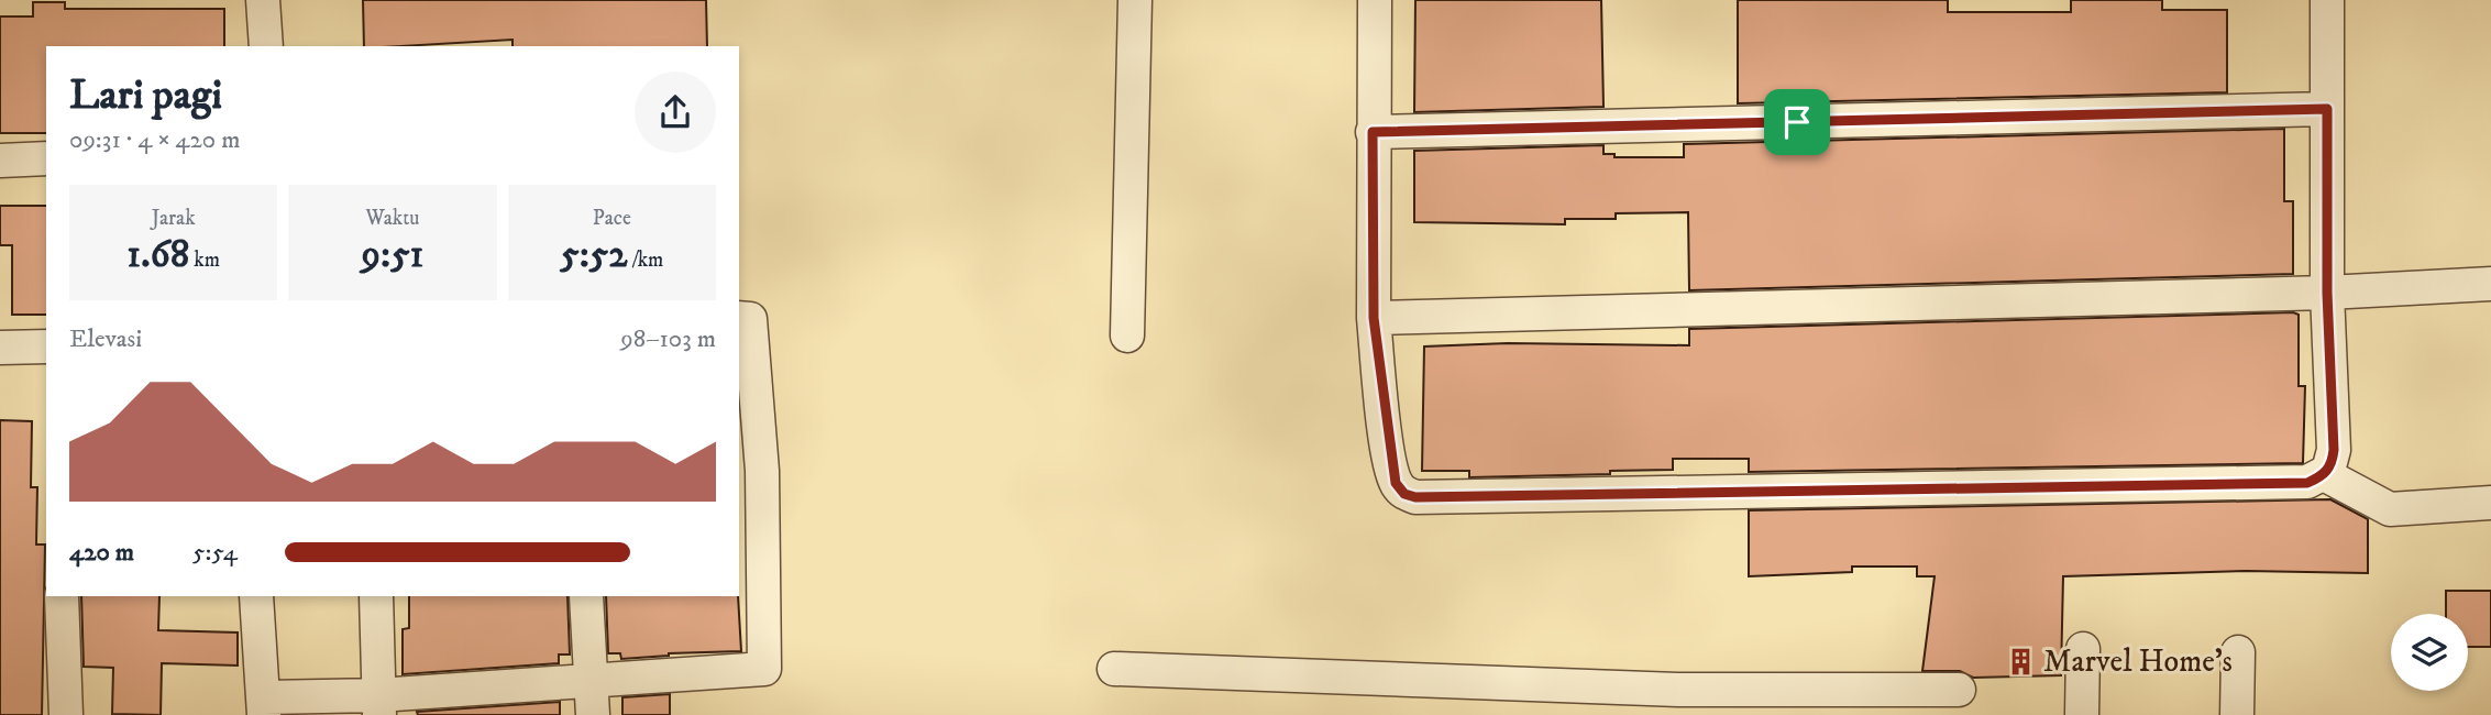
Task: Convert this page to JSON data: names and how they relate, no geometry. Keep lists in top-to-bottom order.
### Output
{
  "places": {
    "building": ["Marvel Home's"]
  },
  "page": {
    "heading": ["Lari pagi", "09:31 · 4 × 420 m"],
    "stats": [
      ["Jarak", "1.68 km"],
      ["Waktu", "9:51"],
      ["Pace", "5:52 /km"]
    ],
    "chart": ["Elevasi", "98–103 m"],
    "list": [
      {
        "name": "420 m",
        "note": "5:54"
      }
    ]
  }
}
